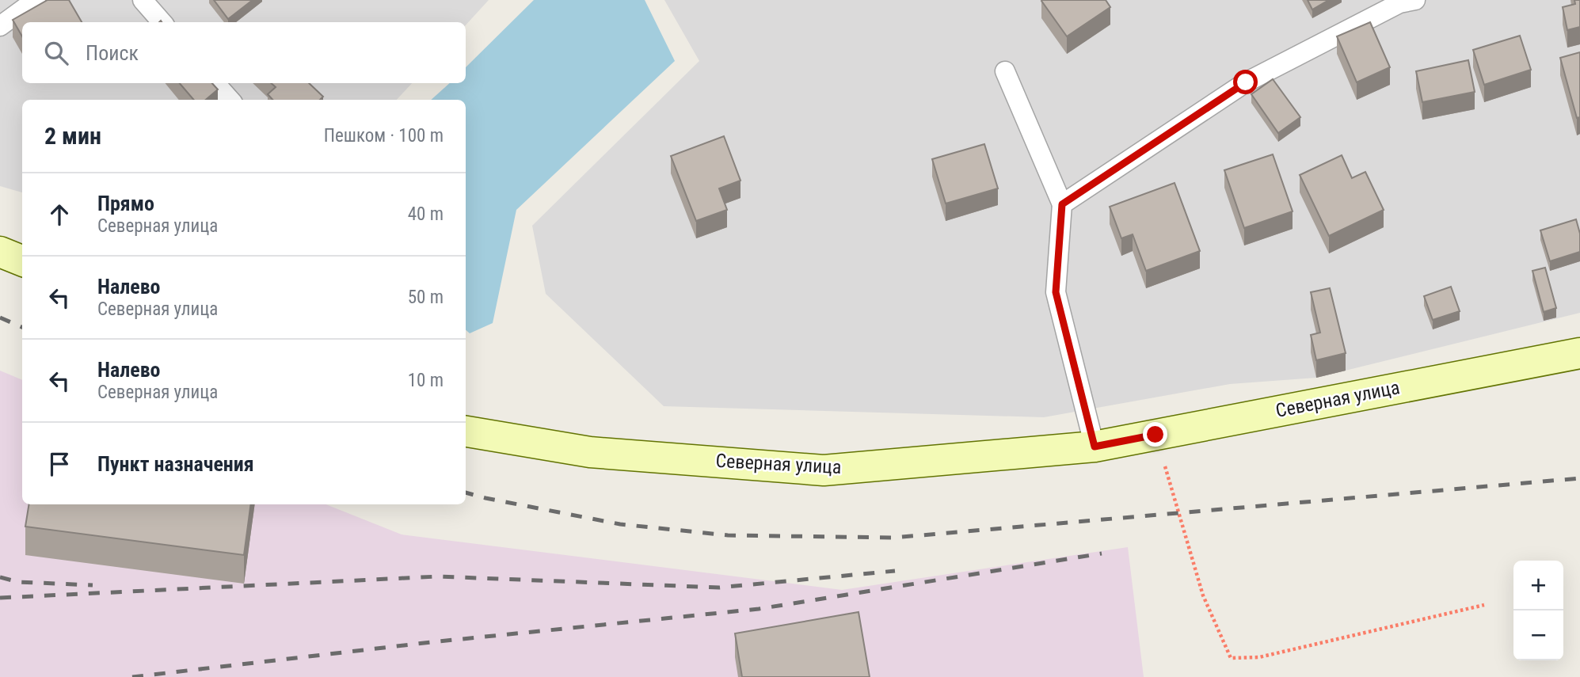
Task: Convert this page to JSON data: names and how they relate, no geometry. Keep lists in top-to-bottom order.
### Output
{
  "streets": {
    "street": ["Северная улица"]
  },
  "page": {
    "search": "Поиск",
    "heading": ["2 мин", "Пешком · 100 m"],
    "list": [
      ["Прямо", "Северная улица", "40 m"],
      ["Налево", "Северная улица", "50 m"],
      ["Налево", "Северная улица", "10 m"],
      "Пункт назначения"
    ],
    "map_buttons": ["+", "−"]
  }
}
